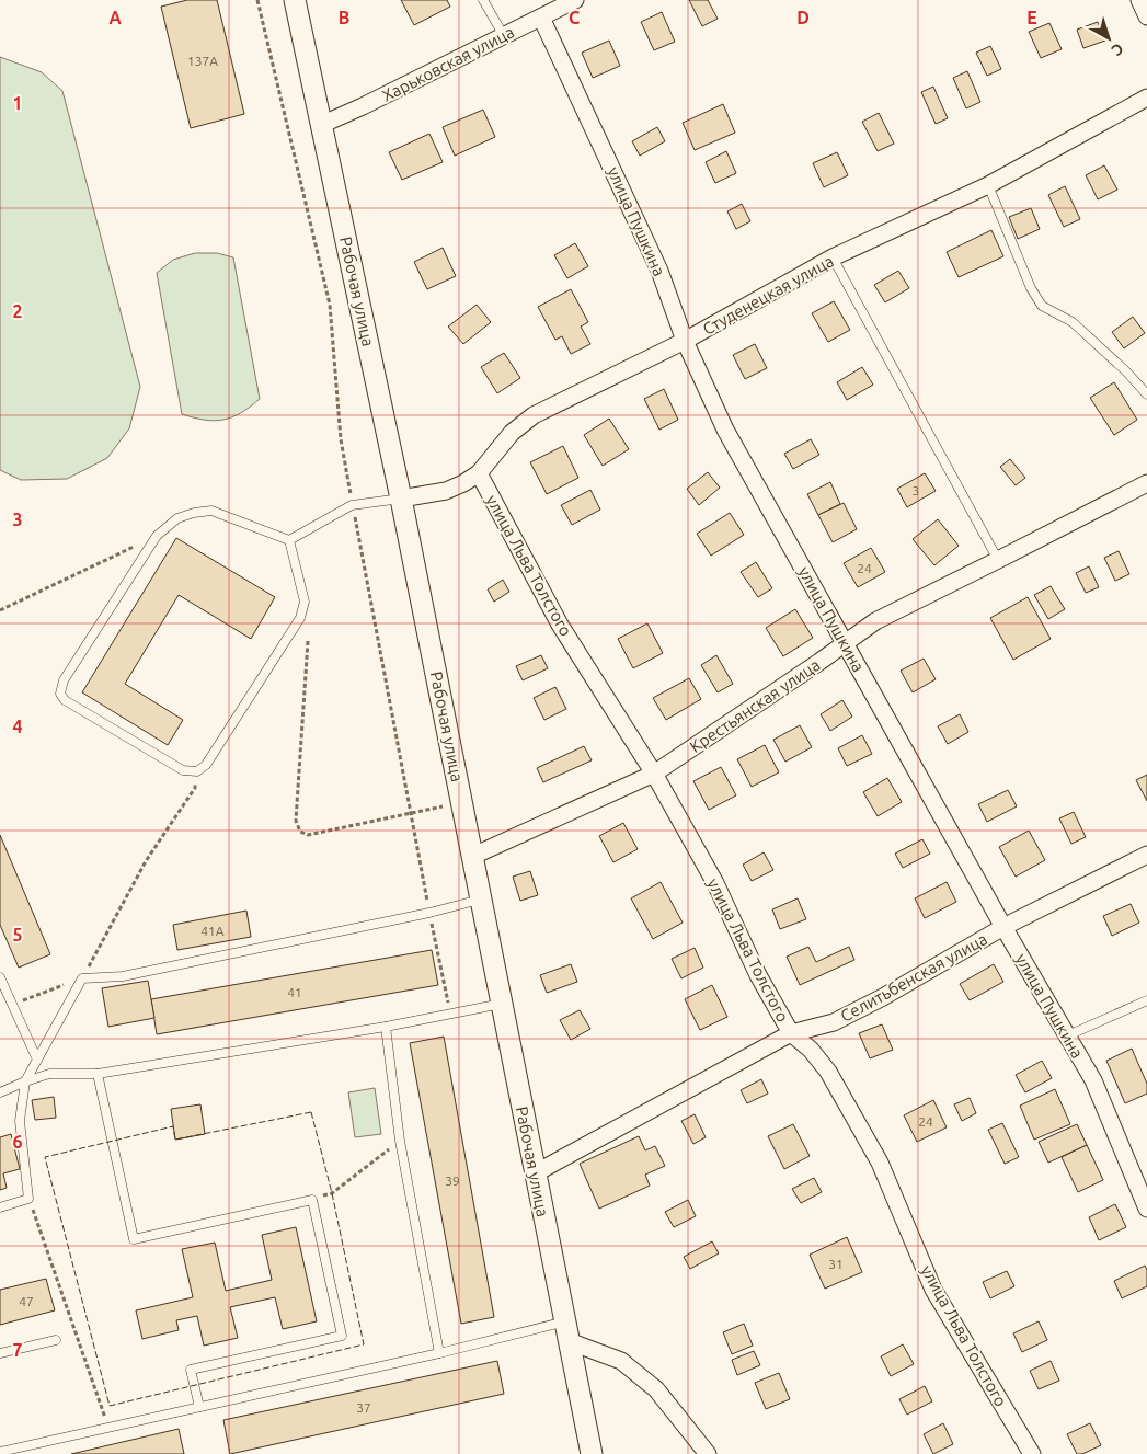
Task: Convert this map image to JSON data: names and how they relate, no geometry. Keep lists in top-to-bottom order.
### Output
{
  "streets": {
    "street": [
      "Харьковская улица",
      "улица Пушкина",
      "Рабочая улица",
      "Студенецкая улица",
      "улица Льва Толстого",
      "Крестьянская улица",
      "Селитьбенская улица"
    ]
  },
  "crossings": [
    ["Харьковская улица", "улица Пушкина"],
    ["Харьковская улица", "Рабочая улица"],
    ["улица Пушкина", "Студенецкая улица"],
    ["улица Пушкина", "Крестьянская улица"],
    ["улица Пушкина", "Селитьбенская улица"],
    ["Рабочая улица", "Студенецкая улица"],
    ["Рабочая улица", "Крестьянская улица"],
    ["Рабочая улица", "Селитьбенская улица"],
    ["Студенецкая улица", "улица Льва Толстого"],
    ["улица Льва Толстого", "Крестьянская улица"],
    ["улица Льва Толстого", "Селитьбенская улица"]
  ],
  "house_numbers": [
    "137А",
    "3",
    "24",
    "41А",
    "41",
    "24",
    "39",
    "31",
    "47",
    "37"
  ],
  "north": "bottom right",
  "grid": {
    "columns": [
      "A",
      "B",
      "C",
      "D",
      "E"
    ],
    "rows": [
      "1",
      "2",
      "3",
      "4",
      "5",
      "6",
      "7"
    ]
  }
}
